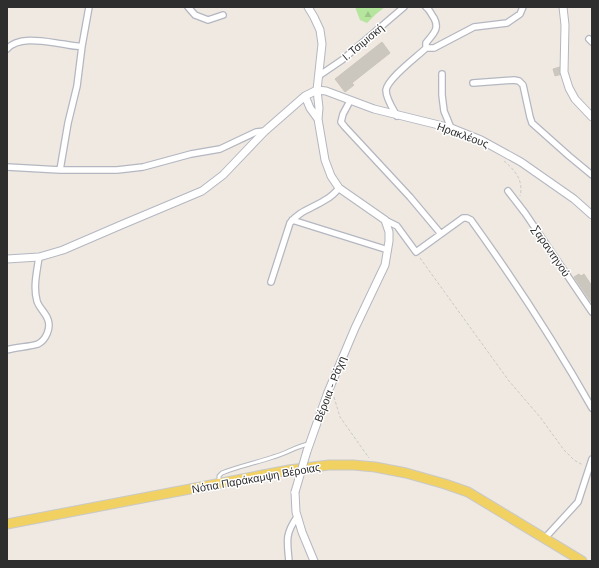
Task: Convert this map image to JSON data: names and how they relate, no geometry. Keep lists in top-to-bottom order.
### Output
{
  "streets": {
    "main road": ["Νότια Παράκαμψη Βέροιας"],
    "street": [
      "Ι. Τσιμισκή",
      "Ηρακλέους",
      "Σαραντηνού",
      "Βέροια - Ράχη"
    ]
  }
}
